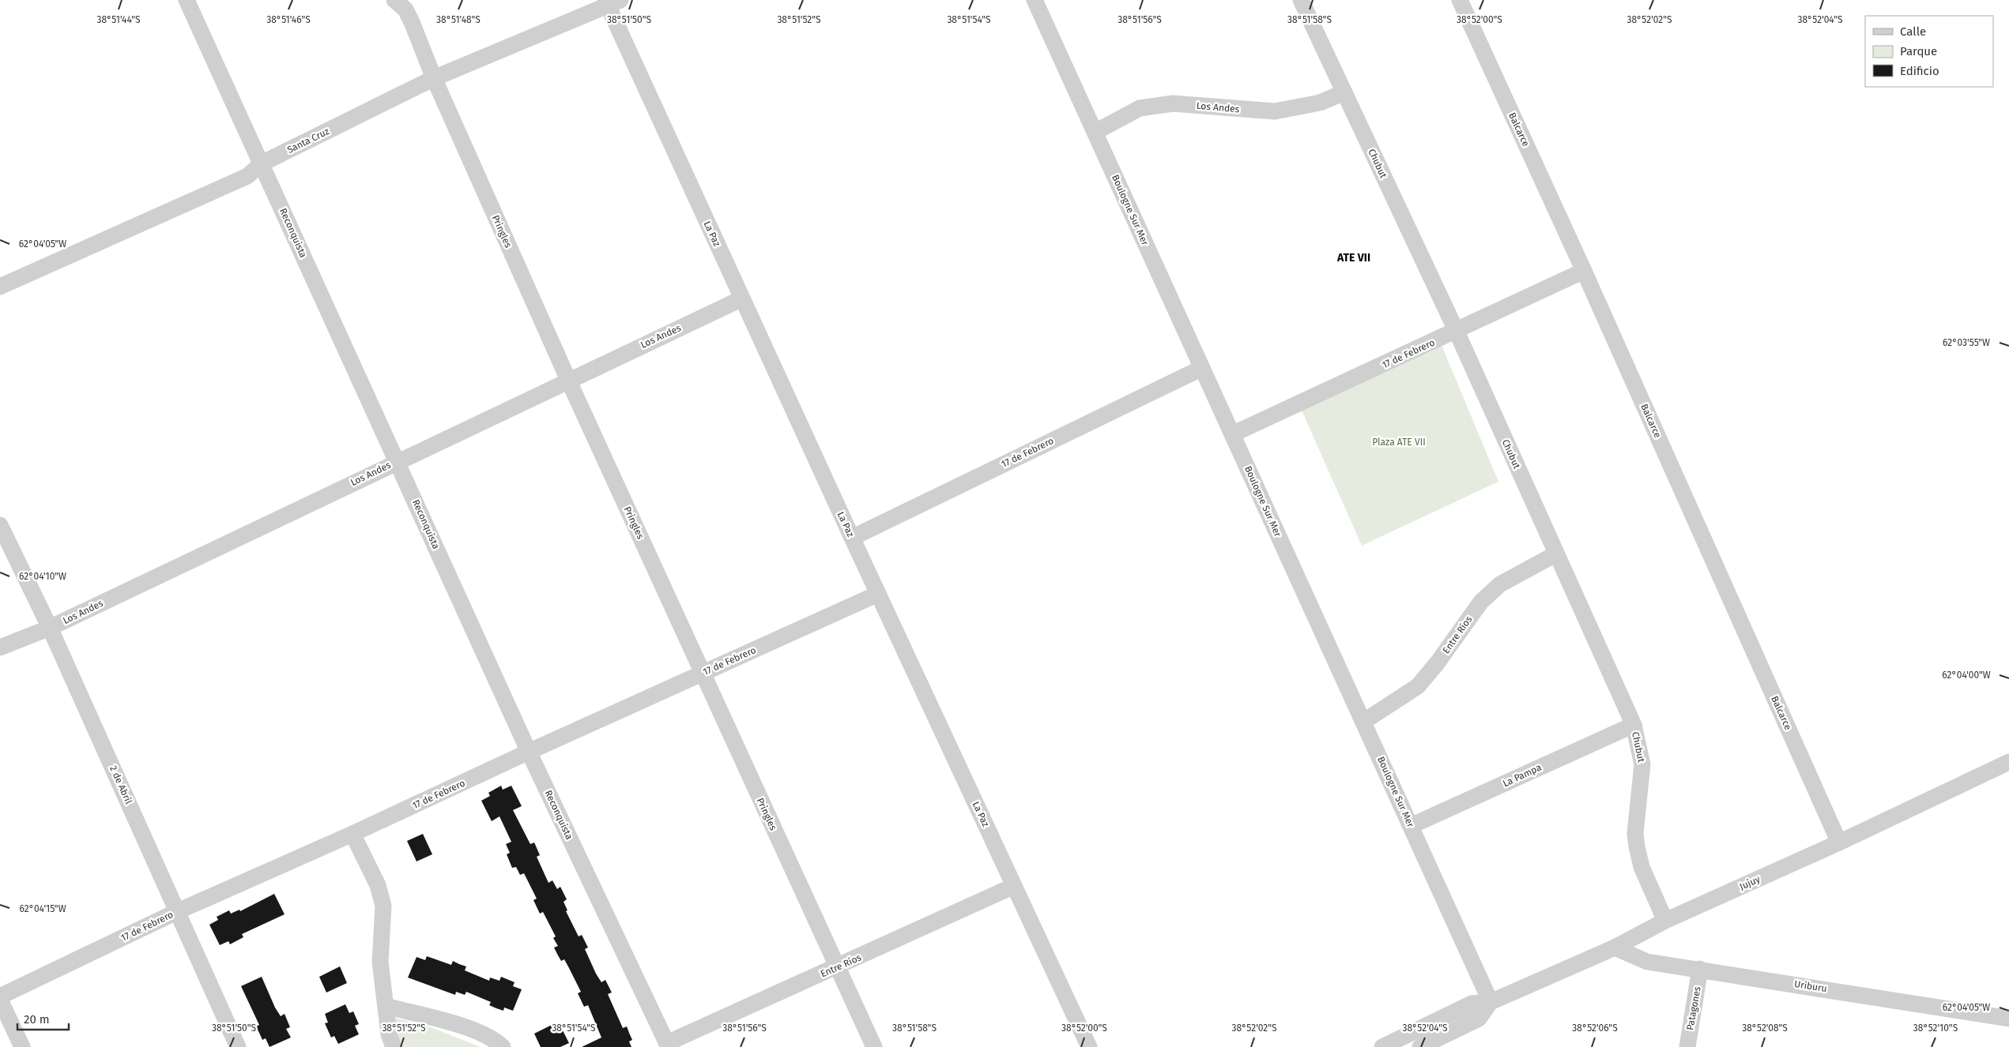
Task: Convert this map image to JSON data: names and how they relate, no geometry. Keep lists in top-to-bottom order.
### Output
{
  "streets": {
    "street": [
      "Los Andes",
      "Balcarce",
      "Santa Cruz",
      "Chubut",
      "Boulogne Sur Mer",
      "Pringles",
      "Reconquista",
      "La Paz",
      "17 de Febrero",
      "Entre Ríos",
      "La Pampa",
      "2 de Abril",
      "Jujuy",
      "Uriburu",
      "Patagones"
    ]
  },
  "crossings": [
    ["Los Andes", "Chubut"],
    ["Los Andes", "Boulogne Sur Mer"],
    ["Los Andes", "Pringles"],
    ["Los Andes", "Reconquista"],
    ["Los Andes", "La Paz"],
    ["Los Andes", "2 de Abril"],
    ["Balcarce", "17 de Febrero"],
    ["Balcarce", "Jujuy"],
    ["Santa Cruz", "Pringles"],
    ["Santa Cruz", "Reconquista"],
    ["Santa Cruz", "La Paz"],
    ["Chubut", "17 de Febrero"],
    ["Chubut", "Entre Ríos"],
    ["Chubut", "La Pampa"],
    ["Chubut", "Jujuy"],
    ["Boulogne Sur Mer", "17 de Febrero"],
    ["Boulogne Sur Mer", "Entre Ríos"],
    ["Boulogne Sur Mer", "La Pampa"],
    ["Boulogne Sur Mer", "Jujuy"],
    ["Pringles", "17 de Febrero"],
    ["Pringles", "Entre Ríos"],
    ["Reconquista", "17 de Febrero"],
    ["Reconquista", "Entre Ríos"],
    ["La Paz", "17 de Febrero"],
    ["La Paz", "Entre Ríos"],
    ["17 de Febrero", "2 de Abril"],
    ["Jujuy", "Uriburu"],
    ["Uriburu", "Patagones"]
  ],
  "districts": ["ATE VII"],
  "parks": ["Plaza ATE VII"],
  "legend": ["Calle", "Parque", "Edificio"],
  "scale_bar": "20 m",
  "coordinates": [
    "38°51'46\"S",
    "38°52'02\"S",
    "38°51'44\"S",
    "38°51'48\"S",
    "38°51'50\"S",
    "38°51'52\"S",
    "38°51'54\"S",
    "38°51'56\"S",
    "38°51'58\"S",
    "38°52'00\"S",
    "38°52'04\"S",
    "62°04'05\"W",
    "62°03'55\"W",
    "62°04'10\"W",
    "62°04'00\"W",
    "62°04'15\"W",
    "38°52'06\"S",
    "38°52'08\"S",
    "38°52'10\"S"
  ]
}
